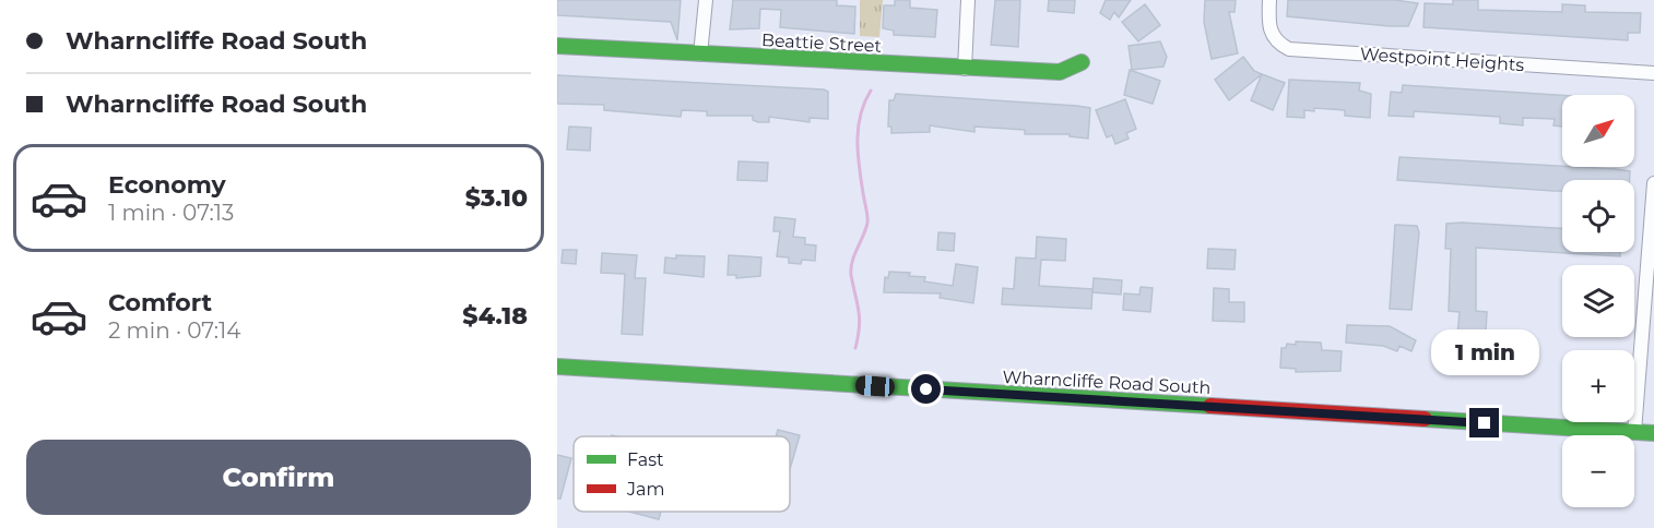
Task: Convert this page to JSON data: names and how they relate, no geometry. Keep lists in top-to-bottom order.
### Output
{
  "streets": {
    "main road": ["Beattie Street", "Wharncliffe Road South"],
    "street": ["Westpoint Heights"]
  },
  "legend": ["Fast", "Jam"],
  "north": "top right",
  "page": {
    "banner": ["Wharncliffe Road South", "Wharncliffe Road South"],
    "map_buttons": ["+", "−"],
    "list": [
      {
        "name": "Economy",
        "note": "1 min · 07:13",
        "value": "$3.10"
      },
      {
        "name": "Comfort",
        "note": "2 min · 07:14",
        "value": "$4.18"
      }
    ],
    "bubble": "1 min",
    "buttons": "Confirm"
  }
}
